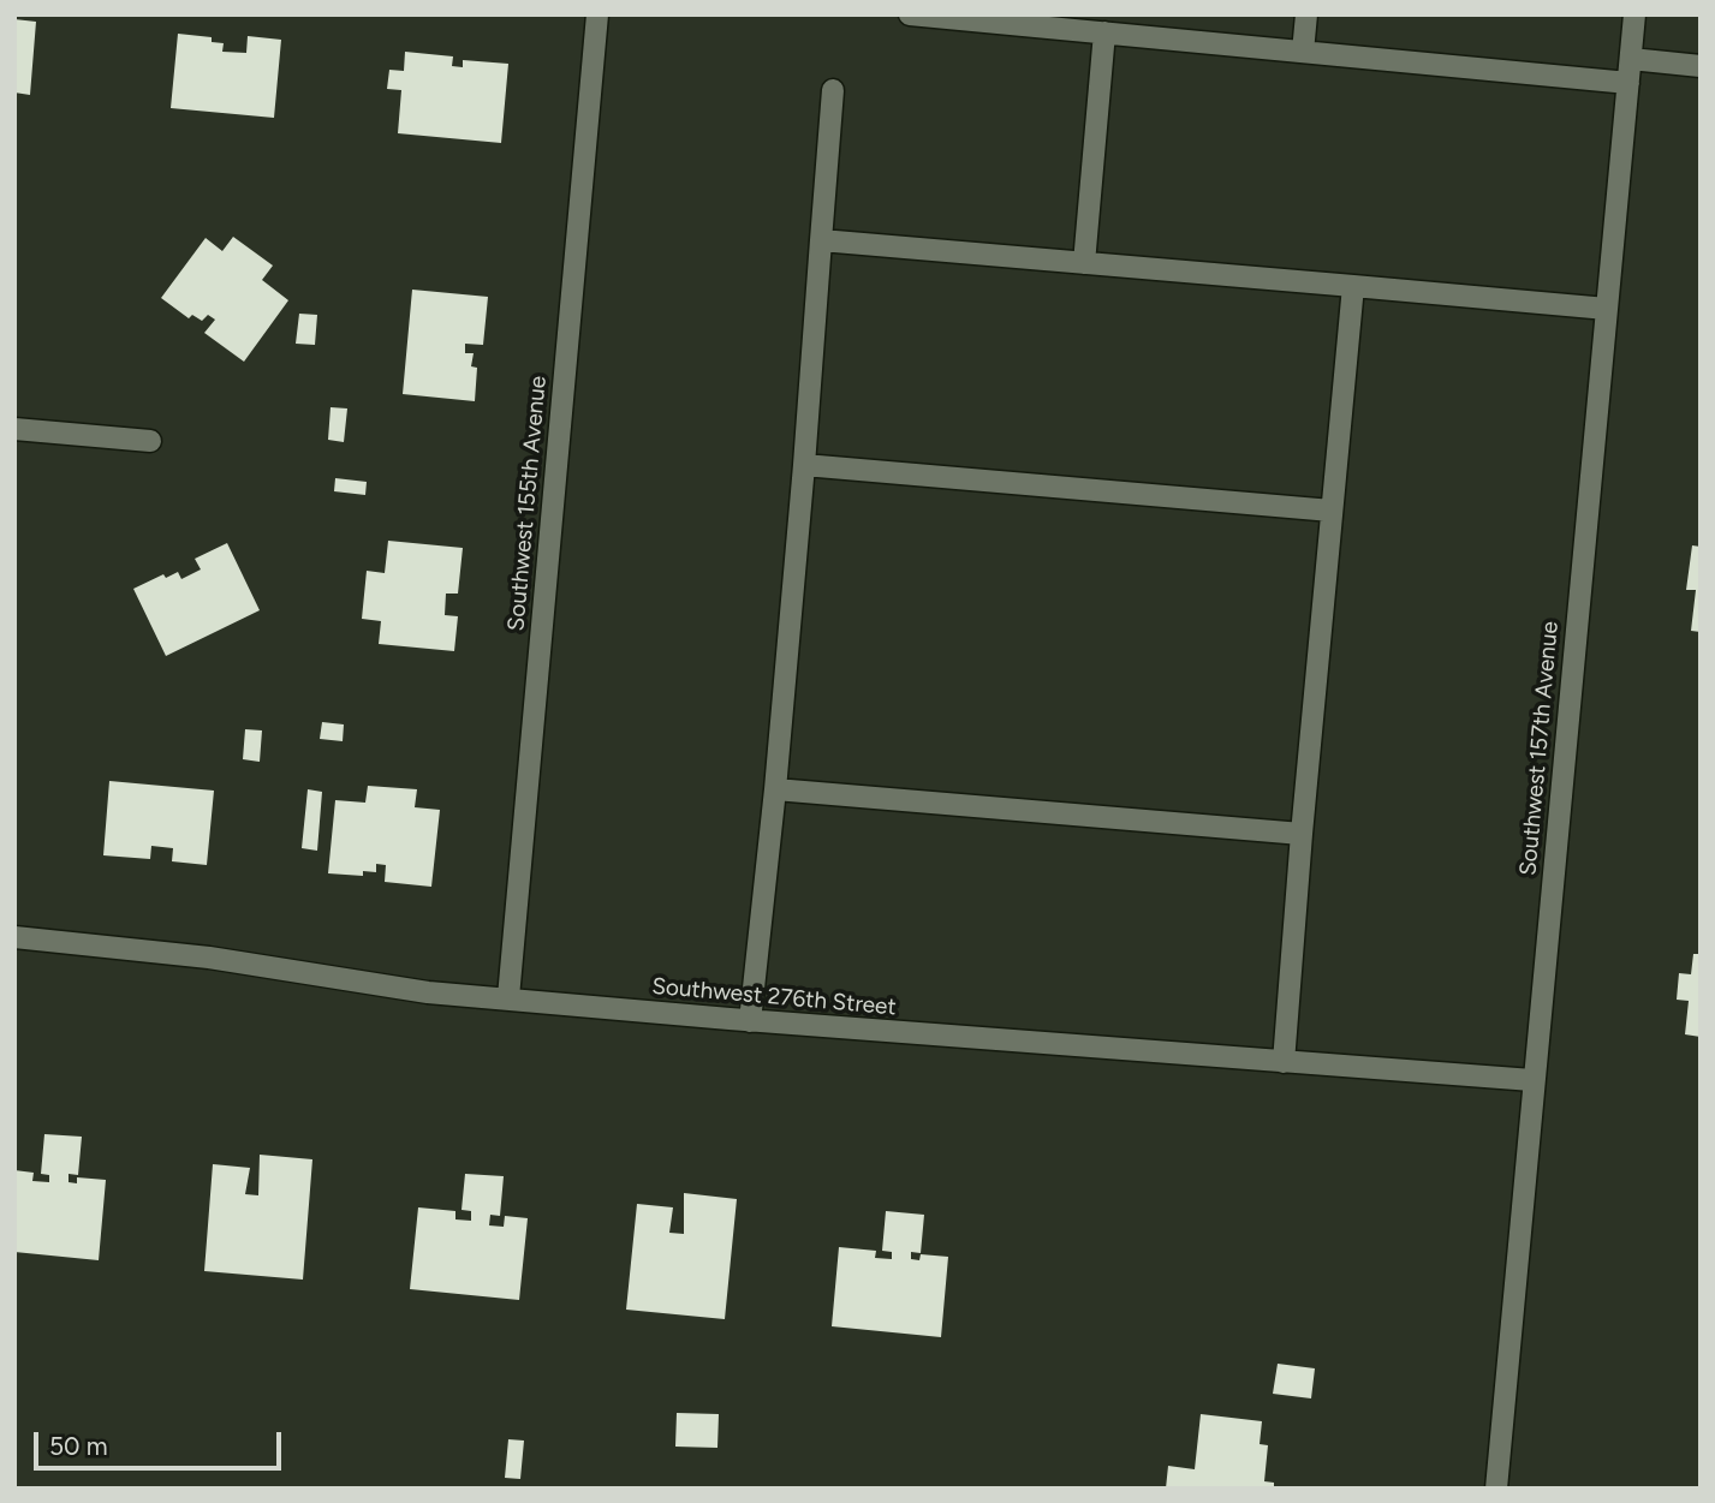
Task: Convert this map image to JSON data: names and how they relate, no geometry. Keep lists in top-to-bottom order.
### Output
{
  "streets": {
    "street": ["Southwest 155th Avenue", "Southwest 157th Avenue", "Southwest 276th Street"]
  },
  "crossings": [
    ["Southwest 155th Avenue", "Southwest 276th Street"],
    ["Southwest 157th Avenue", "Southwest 276th Street"]
  ],
  "scale_bar": "50 m"
}
